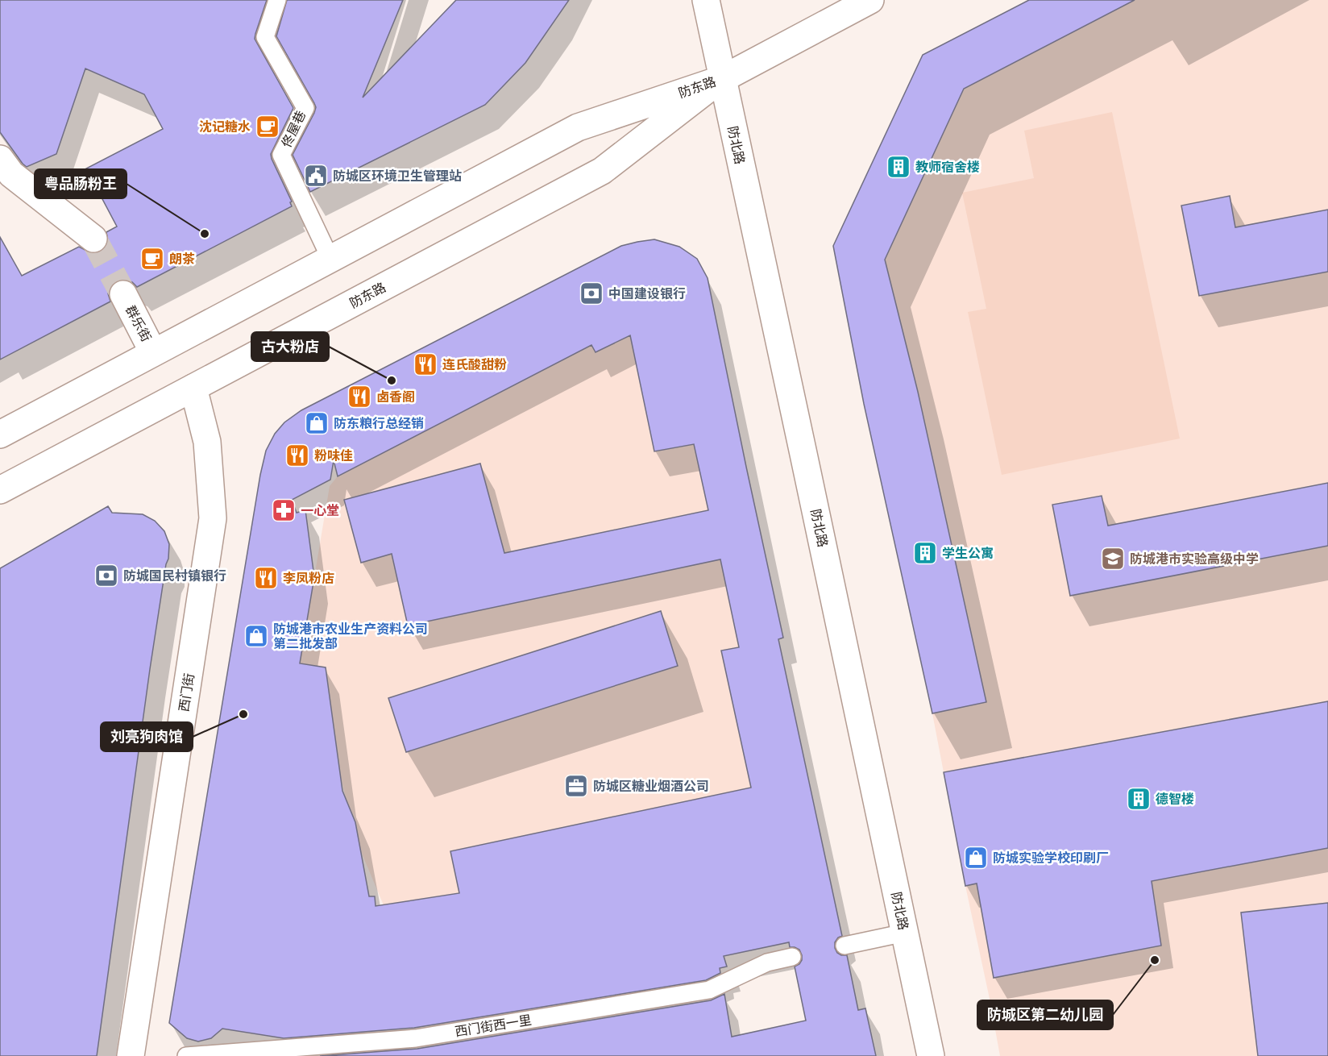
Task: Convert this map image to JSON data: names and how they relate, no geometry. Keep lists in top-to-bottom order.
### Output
{
  "streets": {
    "street": [
      "防东路",
      "防北路",
      "群乐街",
      "西门街"
    ],
    "lane": ["佟屋巷", "西门街西一里"]
  },
  "crossings": [
    ["防东路", "佟屋巷"],
    ["防东路", "防北路"],
    ["防东路", "群乐街"],
    ["防东路", "西门街"]
  ],
  "places": {
    "cafe": ["沈记糖水", "朗茶"],
    "building": ["教师宿舍楼", "学生公寓", "德智楼"],
    "public building": ["防城区环境卫生管理站"],
    "other": [
      "粤品肠粉王",
      "古大粉店",
      "刘亮狗肉馆",
      "防城区第二幼儿园"
    ],
    "bank": ["中国建设银行", "防城国民村镇银行"],
    "restaurant": [
      "连氏酸甜粉",
      "卤香阁",
      "粉味佳",
      "李凤粉店"
    ],
    "shop": ["防东粮行总经销", "防城港市农业生产资料公司 第二批发部", "防城实验学校印刷厂"],
    "pharmacy": ["一心堂"],
    "school or university": ["防城港市实验高级中学"],
    "office": ["防城区糖业烟酒公司"]
  }
}
